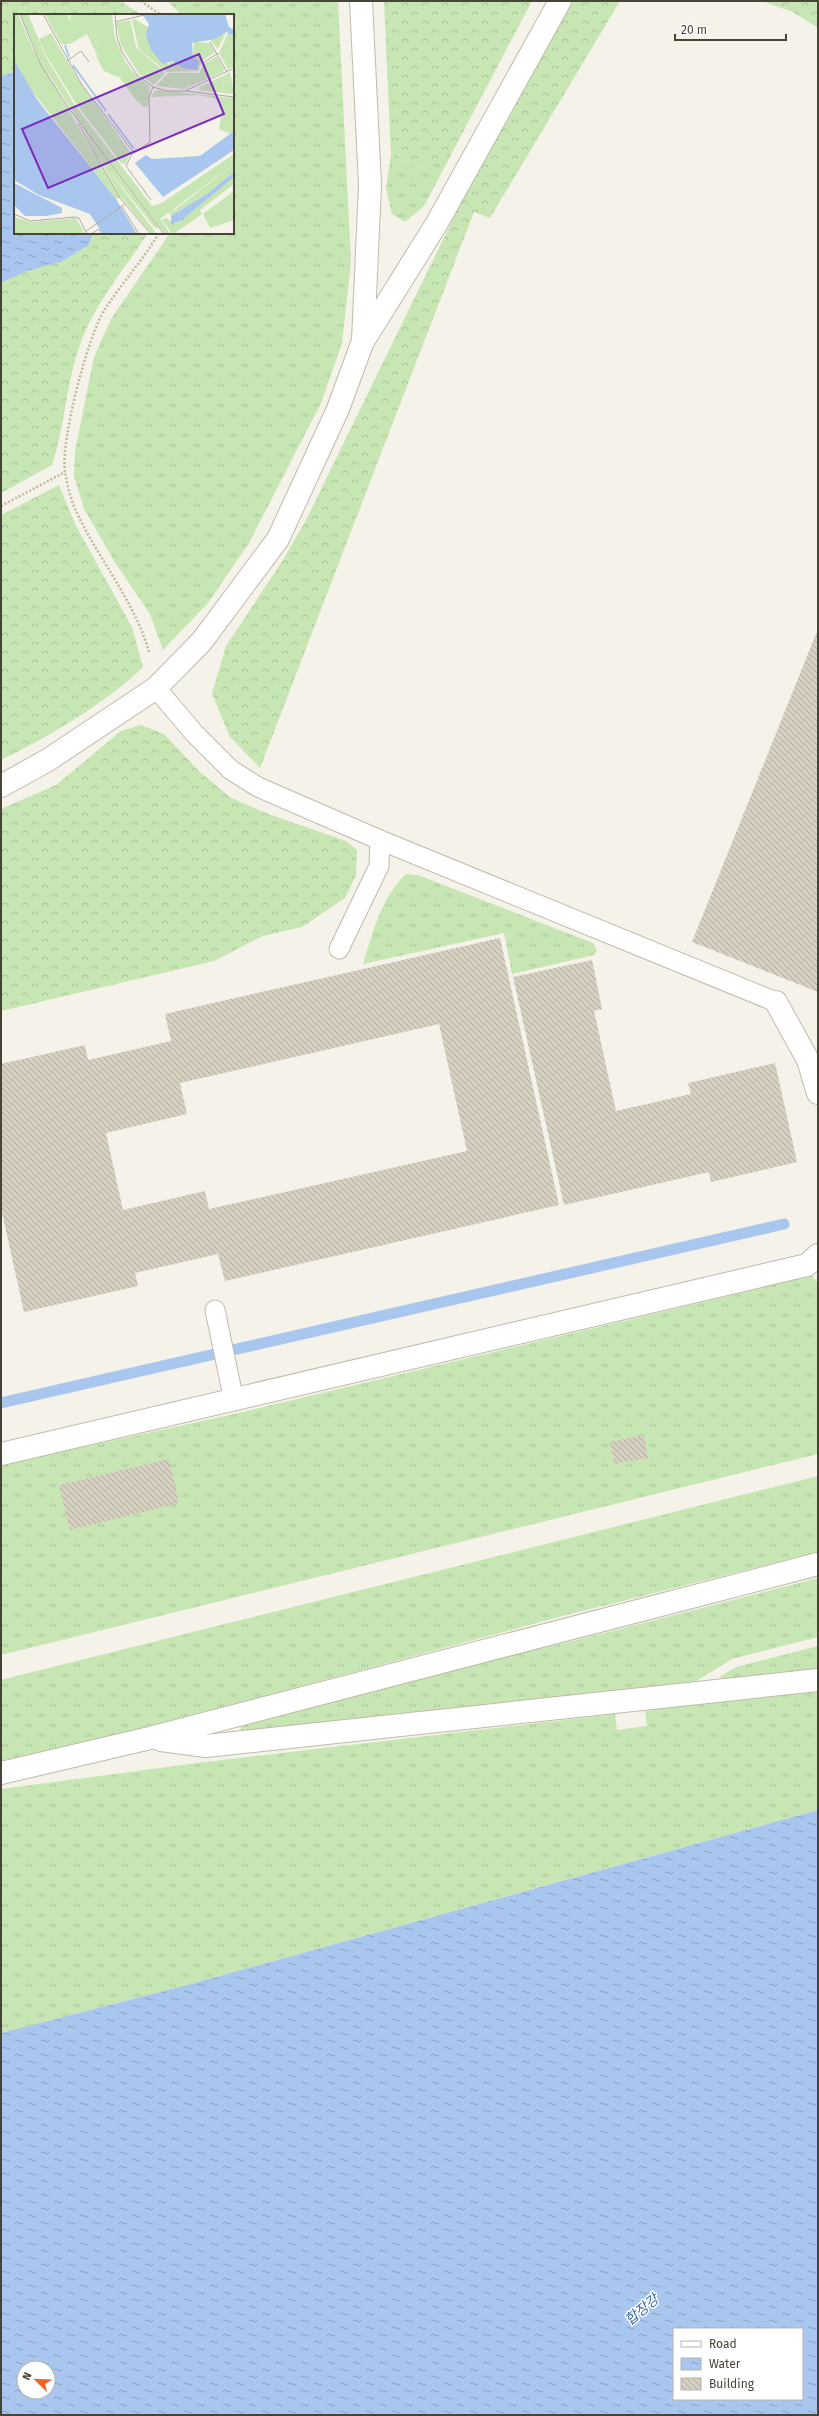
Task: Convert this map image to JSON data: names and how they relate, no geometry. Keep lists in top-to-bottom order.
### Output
{
  "water": ["합장강"],
  "legend": ["Road", "Water", "Building"],
  "scale_bar": "20 m",
  "north": "top left"
}
